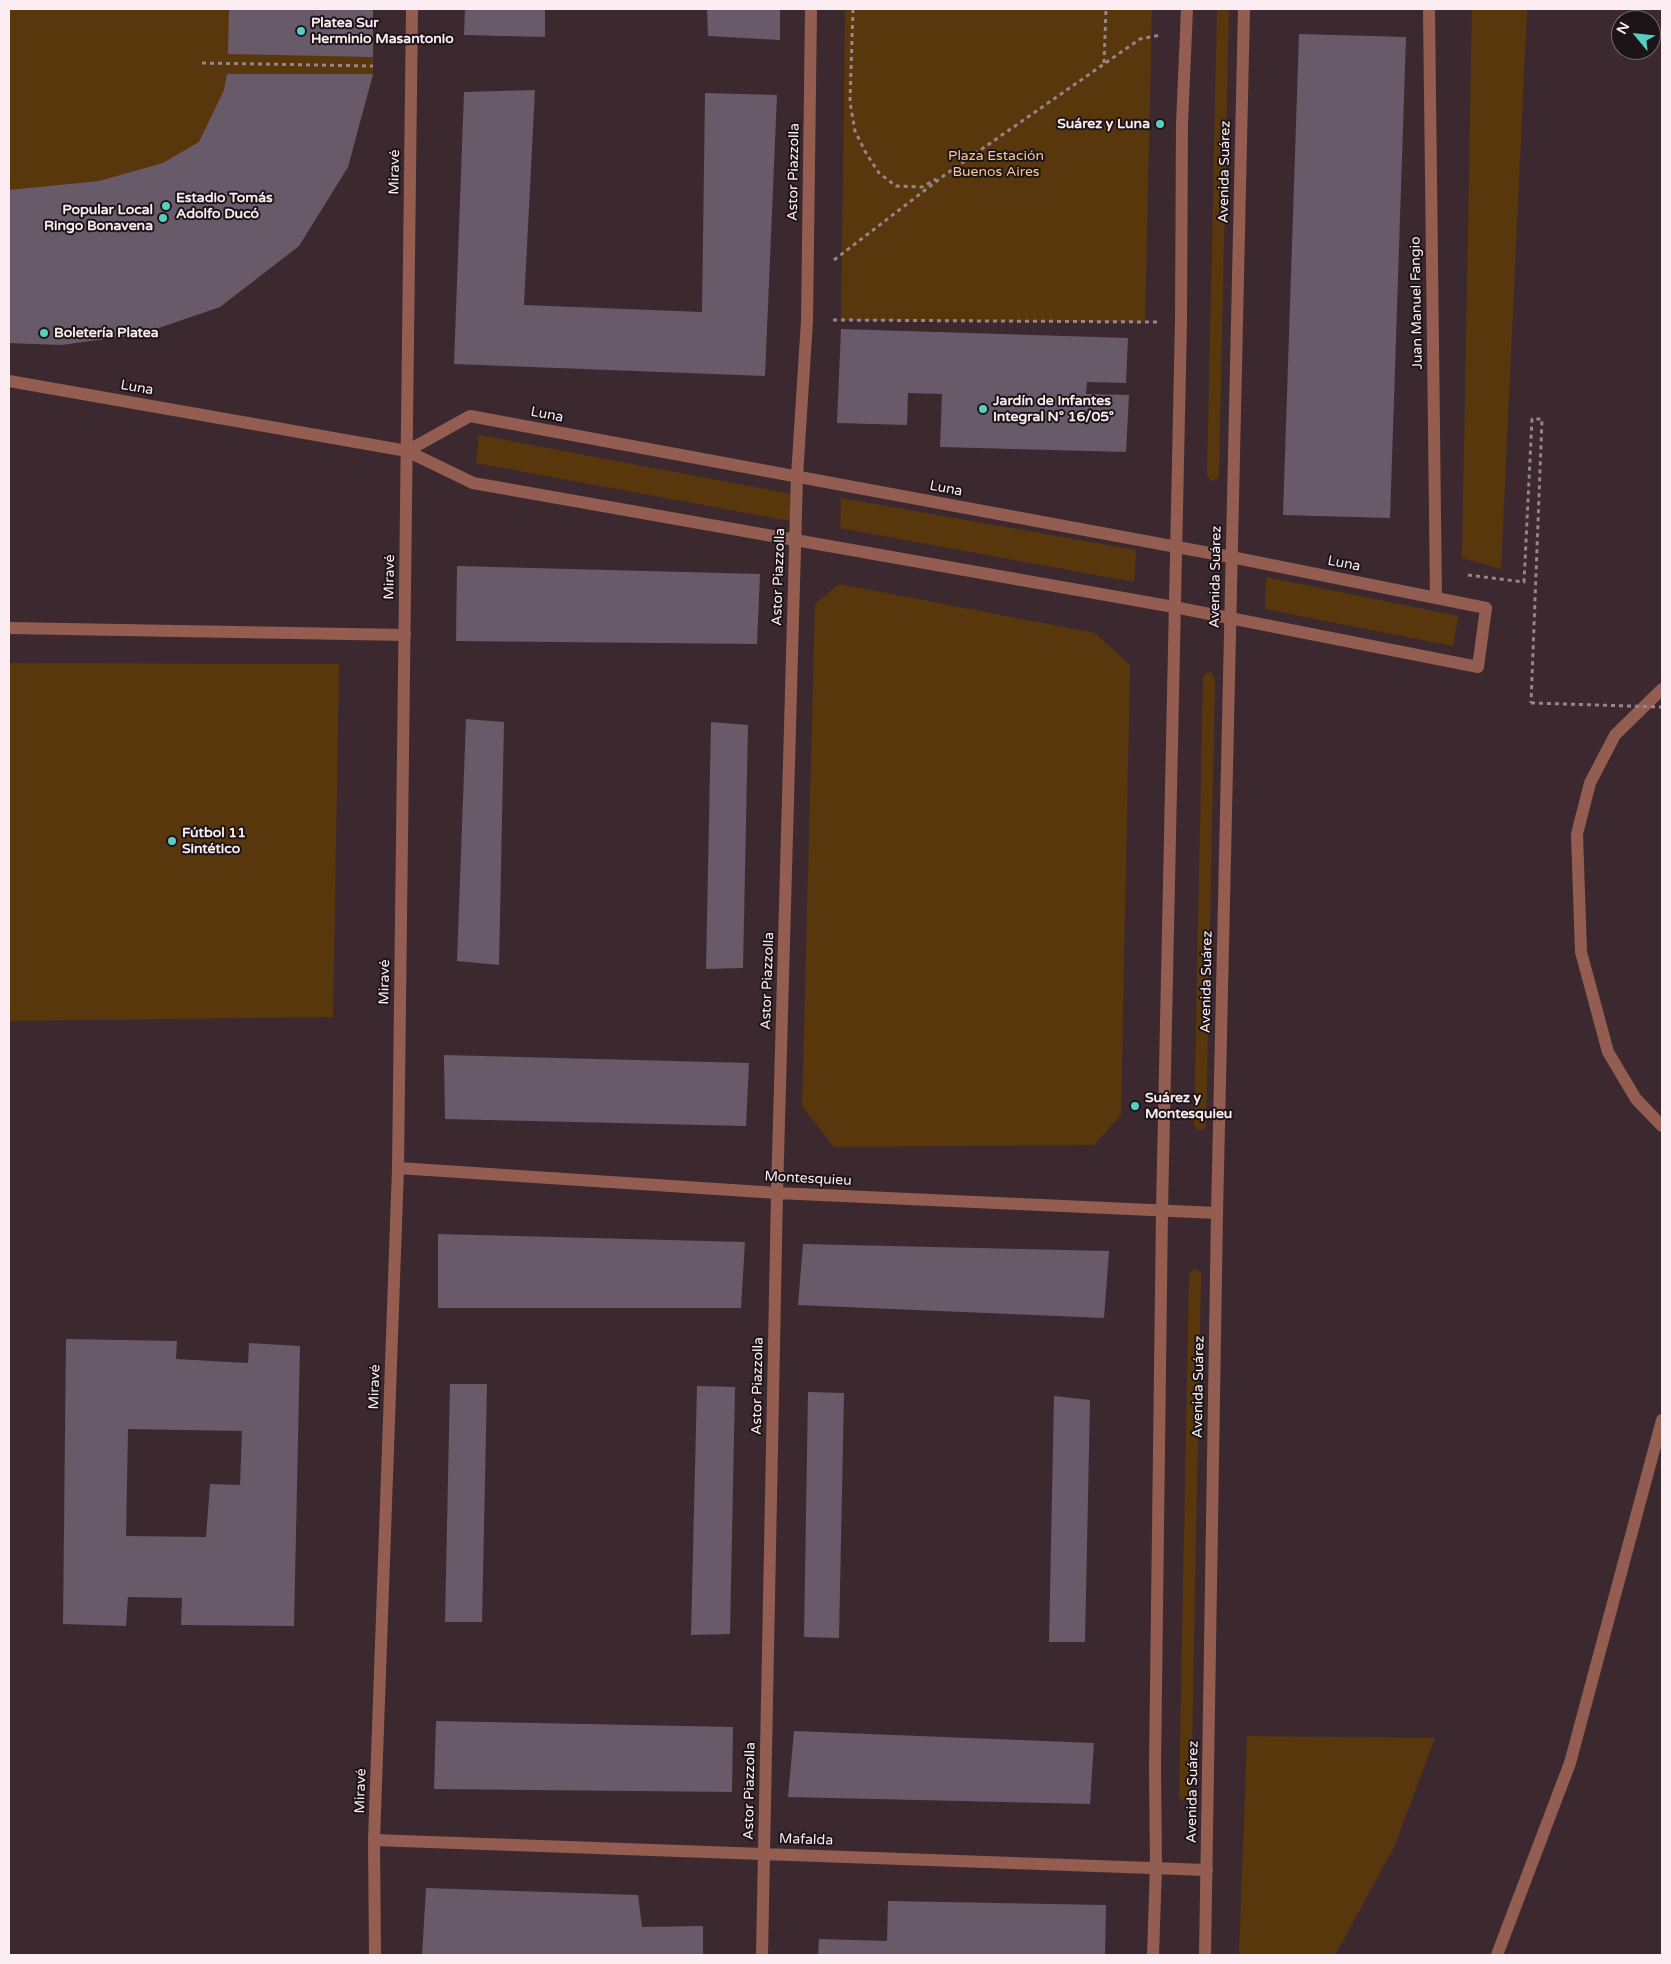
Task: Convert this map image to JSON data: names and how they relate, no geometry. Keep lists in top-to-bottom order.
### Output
{
  "streets": {
    "street": [
      "Miravé",
      "Astor Piazzolla",
      "Avenida Suárez",
      "Juan Manuel Fangio",
      "Luna",
      "Montesquieu",
      "Mafalda"
    ]
  },
  "crossings": [
    ["Miravé", "Luna"],
    ["Miravé", "Montesquieu"],
    ["Miravé", "Mafalda"],
    ["Astor Piazzolla", "Luna"],
    ["Astor Piazzolla", "Montesquieu"],
    ["Astor Piazzolla", "Mafalda"],
    ["Avenida Suárez", "Luna"],
    ["Avenida Suárez", "Montesquieu"],
    ["Avenida Suárez", "Mafalda"],
    ["Juan Manuel Fangio", "Luna"]
  ],
  "parks": ["Plaza Estación Buenos Aires"],
  "places": [
    "Platea Sur Herminio Masantonio",
    "Suárez y Luna",
    "Estadio Tomás Adolfo Ducó",
    "Popular Local Ringo Bonavena",
    "Boletería Platea",
    "Jardín de Infantes Integral N° 16/05°",
    "Fútbol 11 Sintético",
    "Suárez y Montesquieu"
  ],
  "north": "top left"
}
